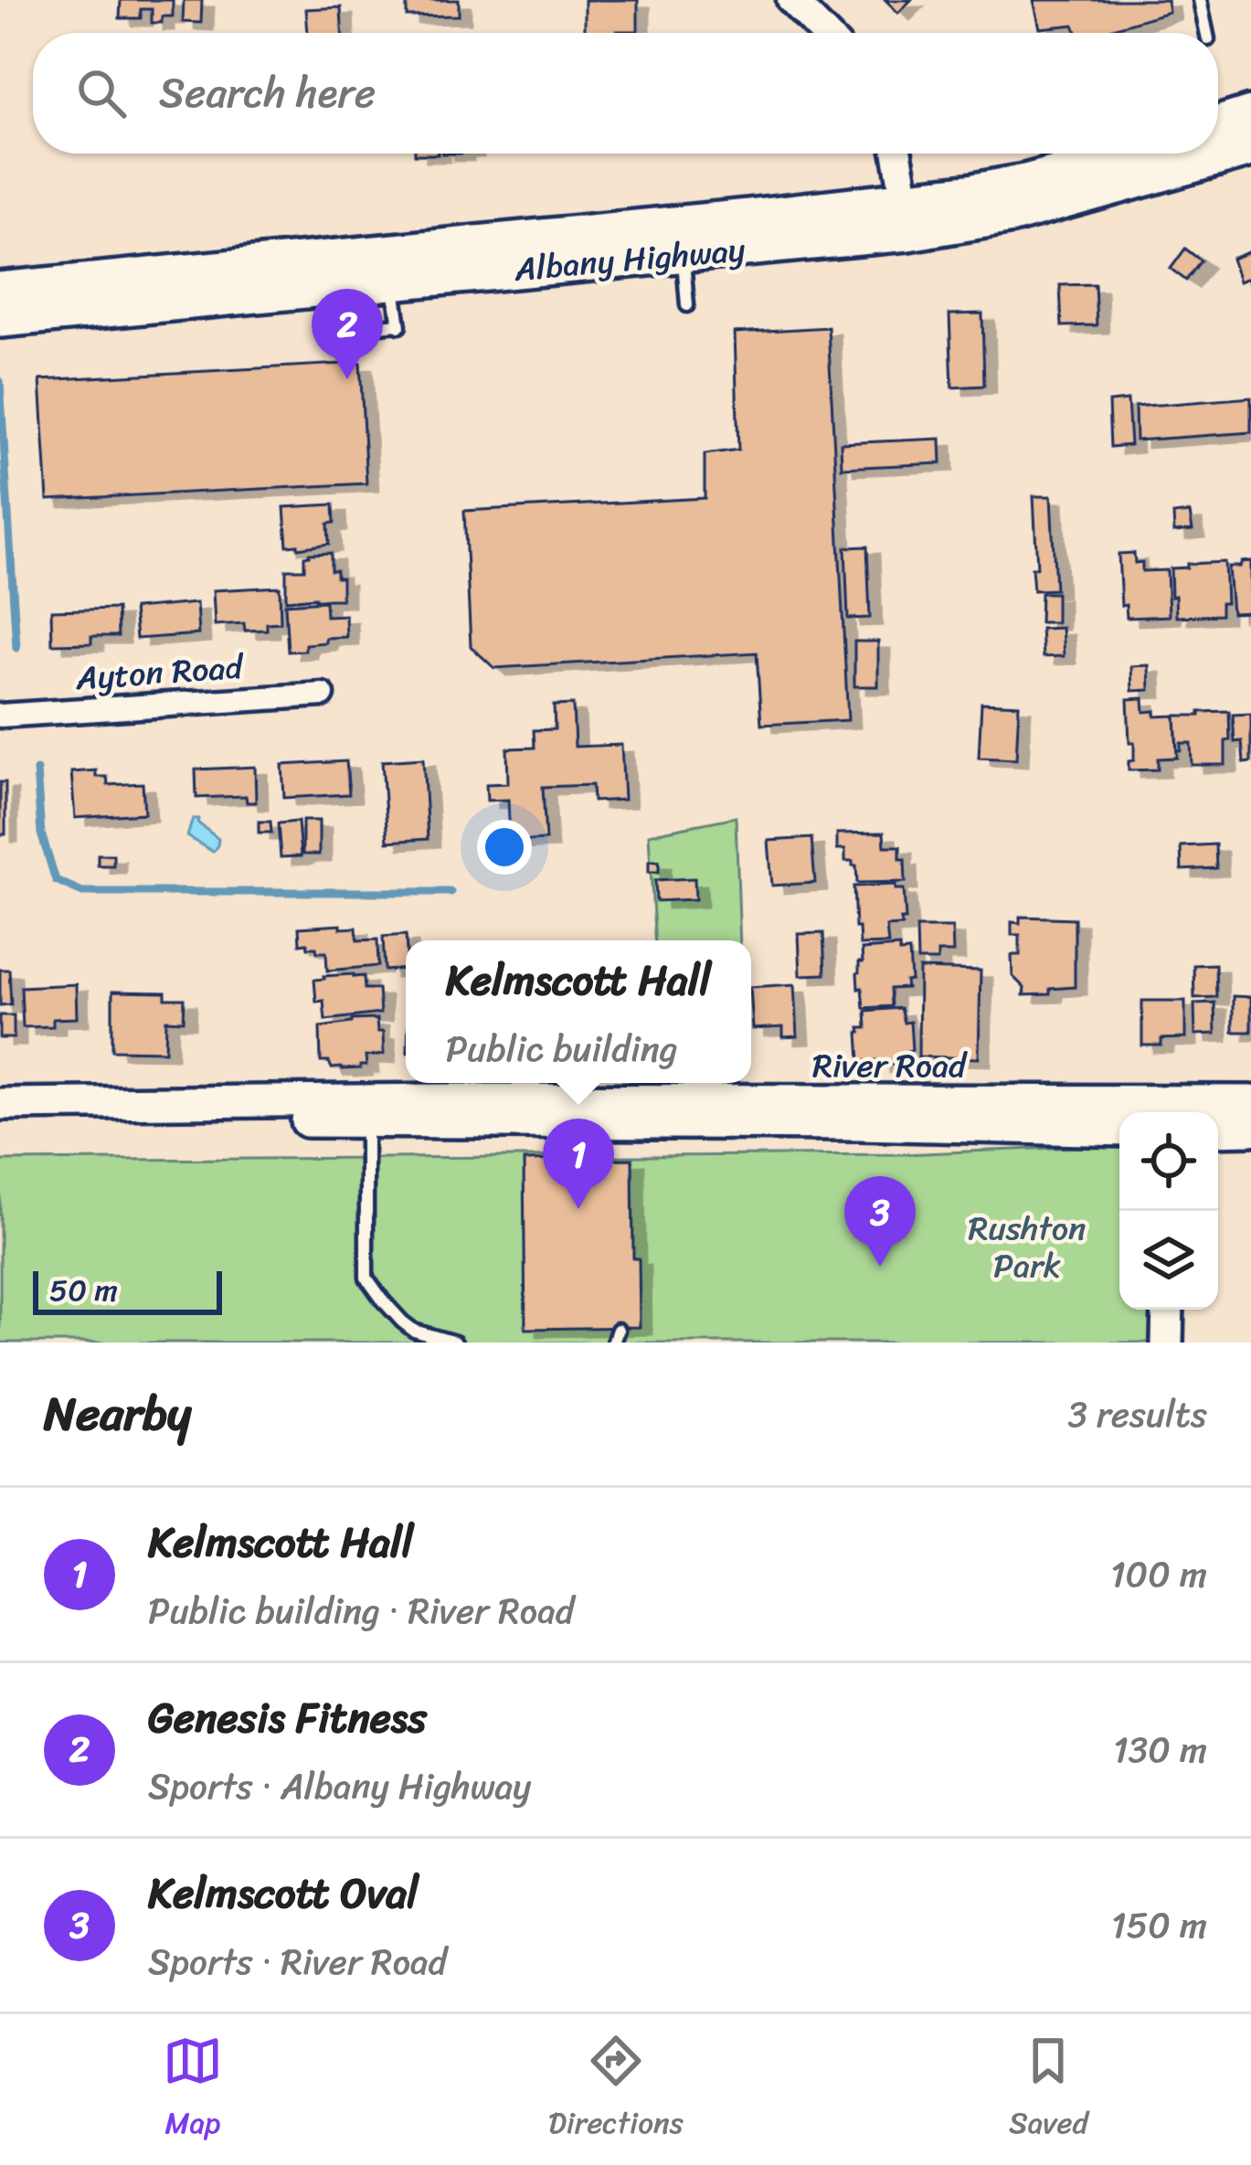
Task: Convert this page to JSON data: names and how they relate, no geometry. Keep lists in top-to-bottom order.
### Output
{
  "streets": {
    "highway": ["Albany Highway"],
    "main road": ["River Road"],
    "street": ["Ayton Road"]
  },
  "parks": ["Rushton Park"],
  "scale_bar": "50 m",
  "page": {
    "search": "Search here",
    "pins": ["2", "1", "3"],
    "popup": ["Kelmscott Hall", "Public building"],
    "scale": "50 m",
    "heading": ["Nearby", "3 results"],
    "list": [
      {
        "mark": "1",
        "name": "Kelmscott Hall",
        "note": "Public building · River Road",
        "value": "100 m"
      },
      {
        "mark": "2",
        "name": "Genesis Fitness",
        "note": "Sports · Albany Highway",
        "value": "130 m"
      },
      {
        "mark": "3",
        "name": "Kelmscott Oval",
        "note": "Sports · River Road",
        "value": "150 m"
      }
    ],
    "nav": ["Map", "Directions", "Saved"]
  }
}
